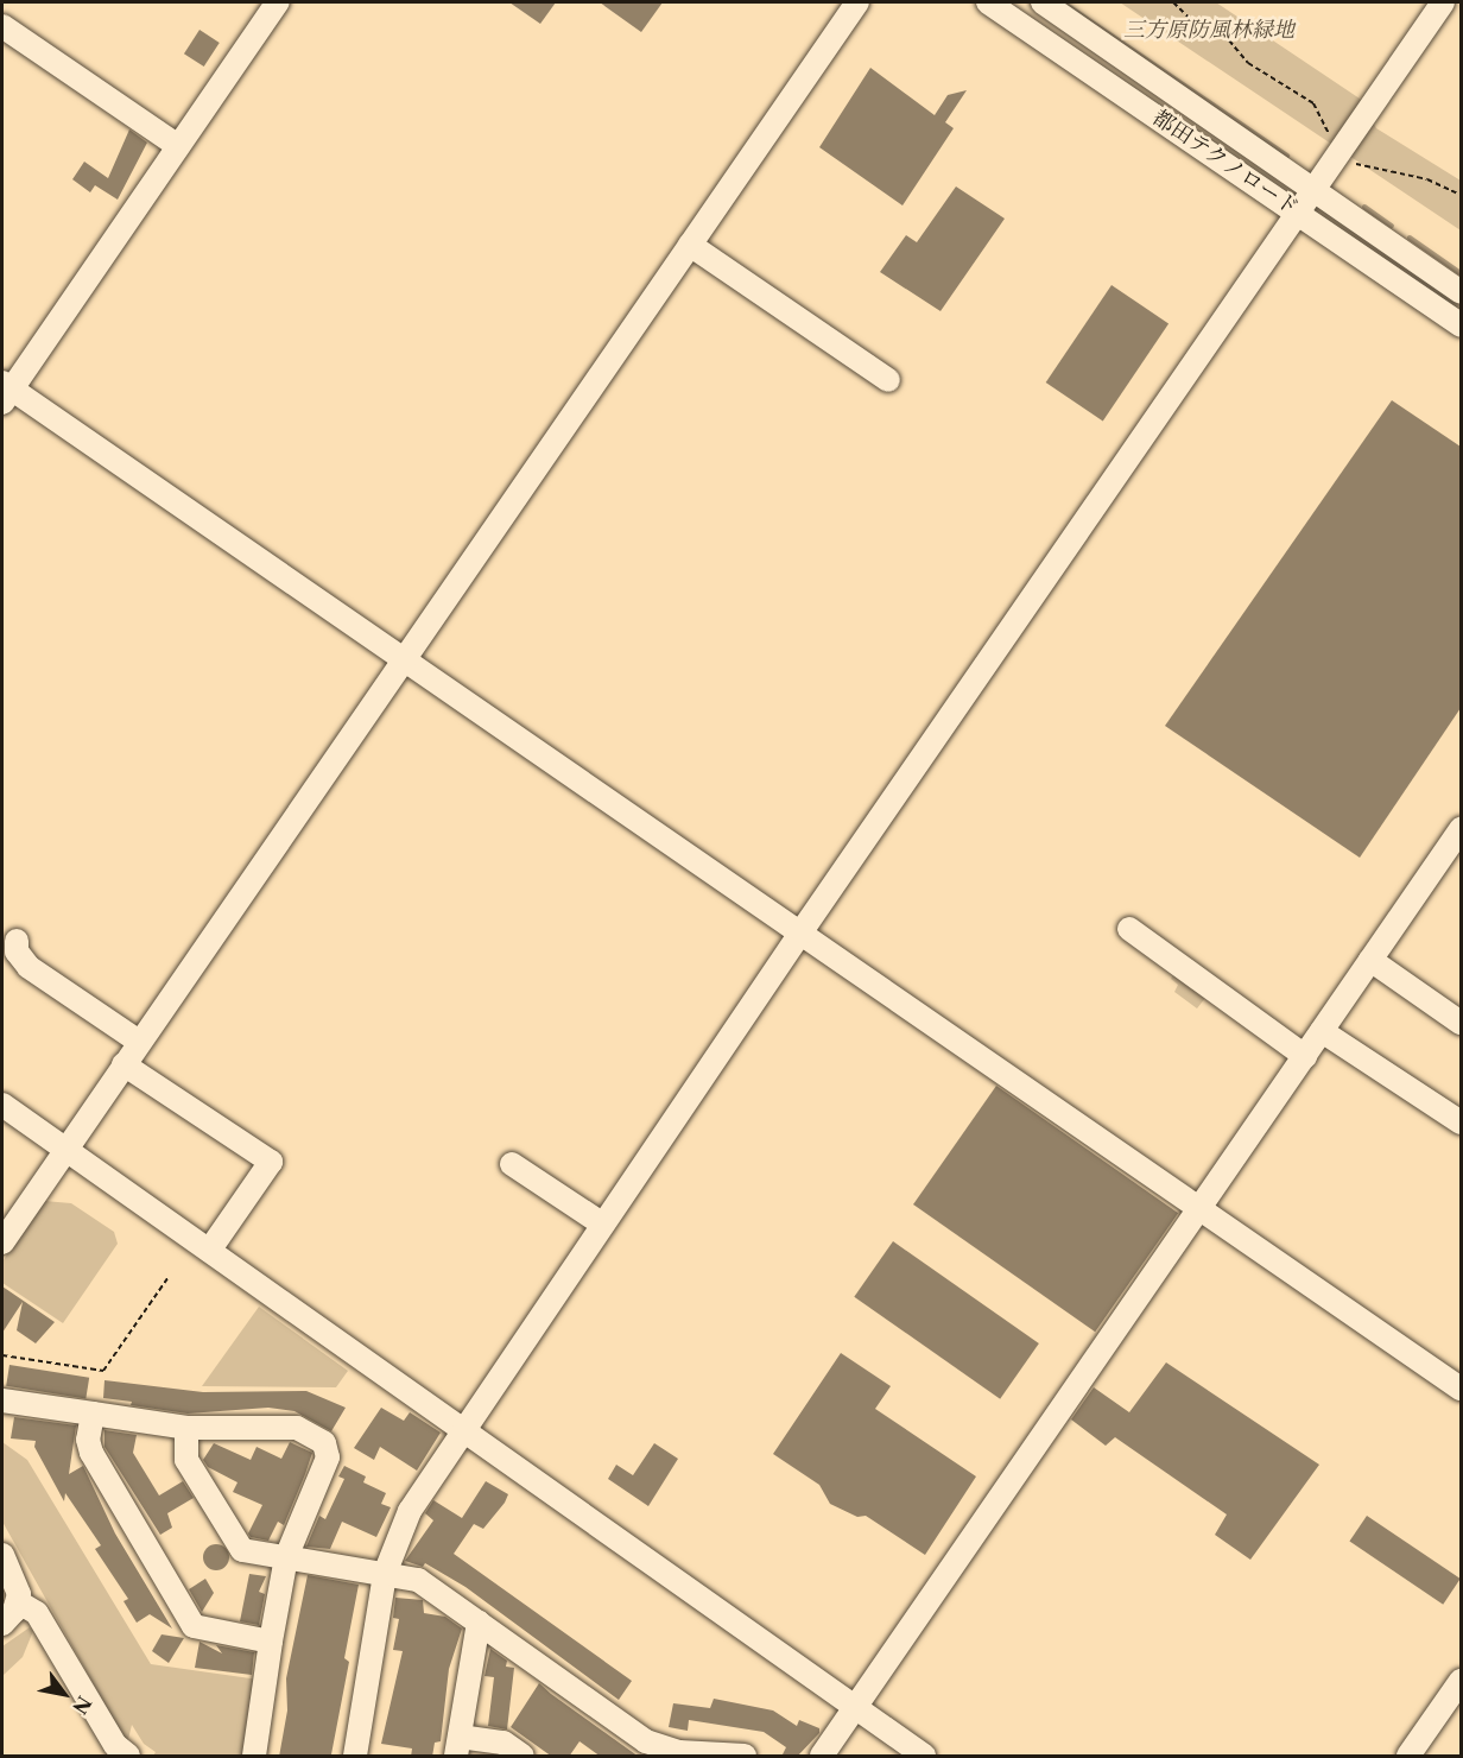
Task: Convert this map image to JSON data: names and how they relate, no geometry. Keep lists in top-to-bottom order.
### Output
{
  "streets": {
    "street": ["都田テクノロード"]
  },
  "parks": ["三方原防風林緑地"],
  "north": "bottom right"
}
